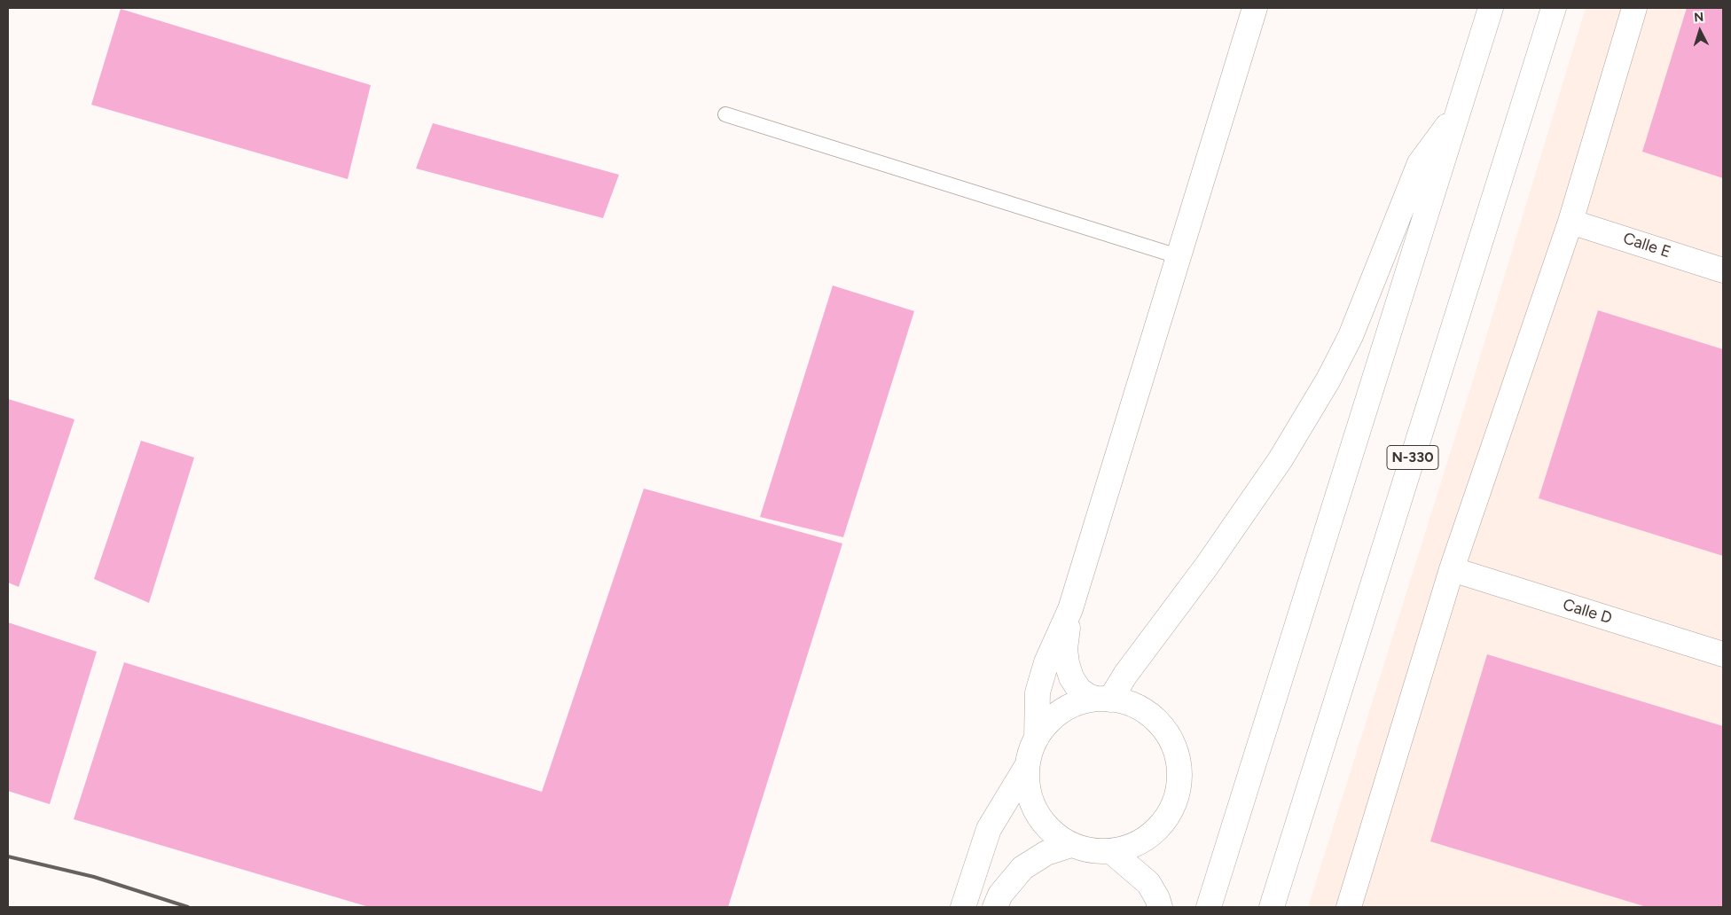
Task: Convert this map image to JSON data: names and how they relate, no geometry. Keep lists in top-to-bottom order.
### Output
{
  "streets": {
    "main road": ["Calle E", "N-330", "Calle D"]
  },
  "north": "top"
}
